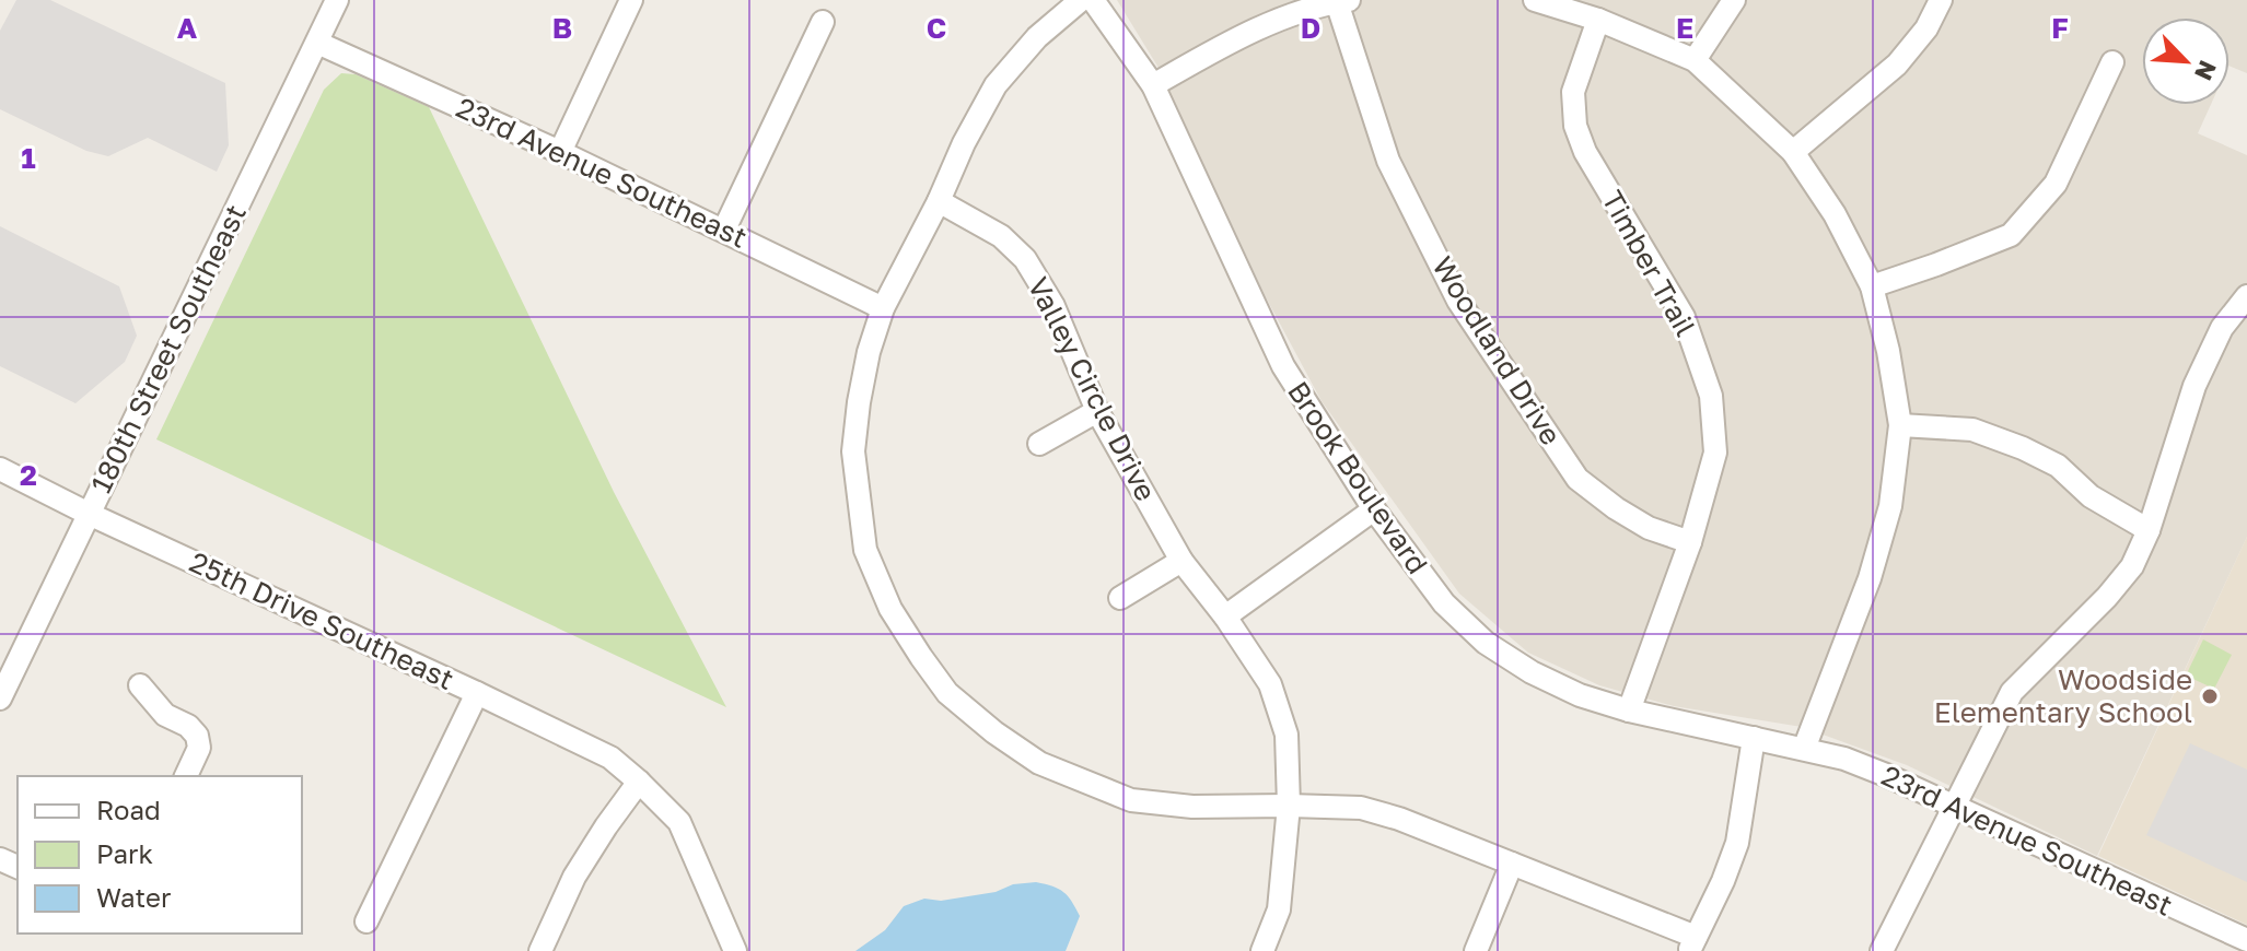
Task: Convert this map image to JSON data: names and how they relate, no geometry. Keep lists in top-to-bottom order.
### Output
{
  "streets": {
    "street": [
      "23rd Avenue Southeast",
      "Timber Trail",
      "180th Street Southeast",
      "Woodland Drive",
      "Valley Circle Drive",
      "Brook Boulevard",
      "25th Drive Southeast"
    ]
  },
  "crossings": [
    ["23rd Avenue Southeast", "180th Street Southeast"],
    ["23rd Avenue Southeast", "Brook Boulevard"],
    ["Timber Trail", "Woodland Drive"],
    ["Timber Trail", "Brook Boulevard"],
    ["180th Street Southeast", "25th Drive Southeast"]
  ],
  "places": ["Woodside Elementary School"],
  "legend": ["Road", "Park", "Water"],
  "north": "bottom right",
  "grid": {
    "columns": [
      "A",
      "B",
      "C",
      "D",
      "E",
      "F"
    ],
    "rows": ["1", "2"]
  }
}
